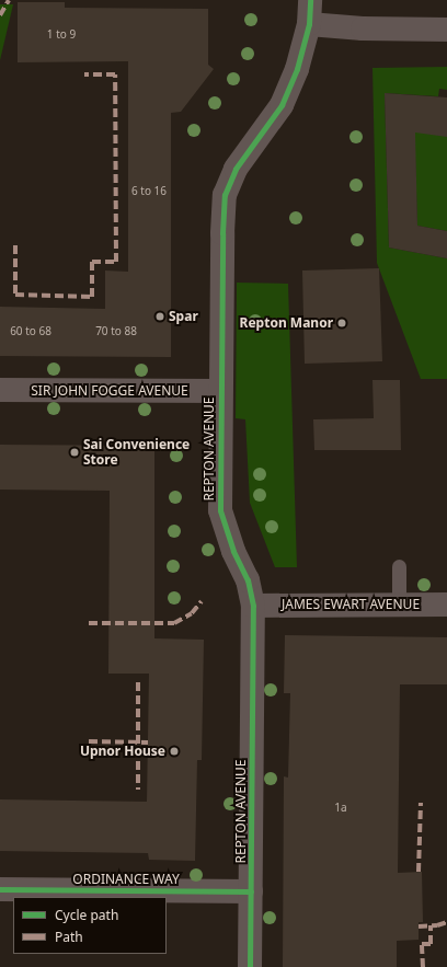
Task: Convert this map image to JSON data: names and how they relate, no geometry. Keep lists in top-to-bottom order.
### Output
{
  "streets": {
    "street": [
      "SIR JOHN FOGGE AVENUE",
      "REPTON AVENUE",
      "JAMES EWART AVENUE",
      "ORDINANCE WAY"
    ]
  },
  "crossings": [
    ["SIR JOHN FOGGE AVENUE", "REPTON AVENUE"],
    ["REPTON AVENUE", "JAMES EWART AVENUE"],
    ["REPTON AVENUE", "ORDINANCE WAY"]
  ],
  "places": [
    "Spar",
    "Repton Manor",
    "Sai Convenience Store",
    "Upnor House"
  ],
  "house_numbers": [
    "1 to 9",
    "6 to 16",
    "60 to 68",
    "70 to 88",
    "1a"
  ],
  "legend": ["Cycle path", "Path"]
}
